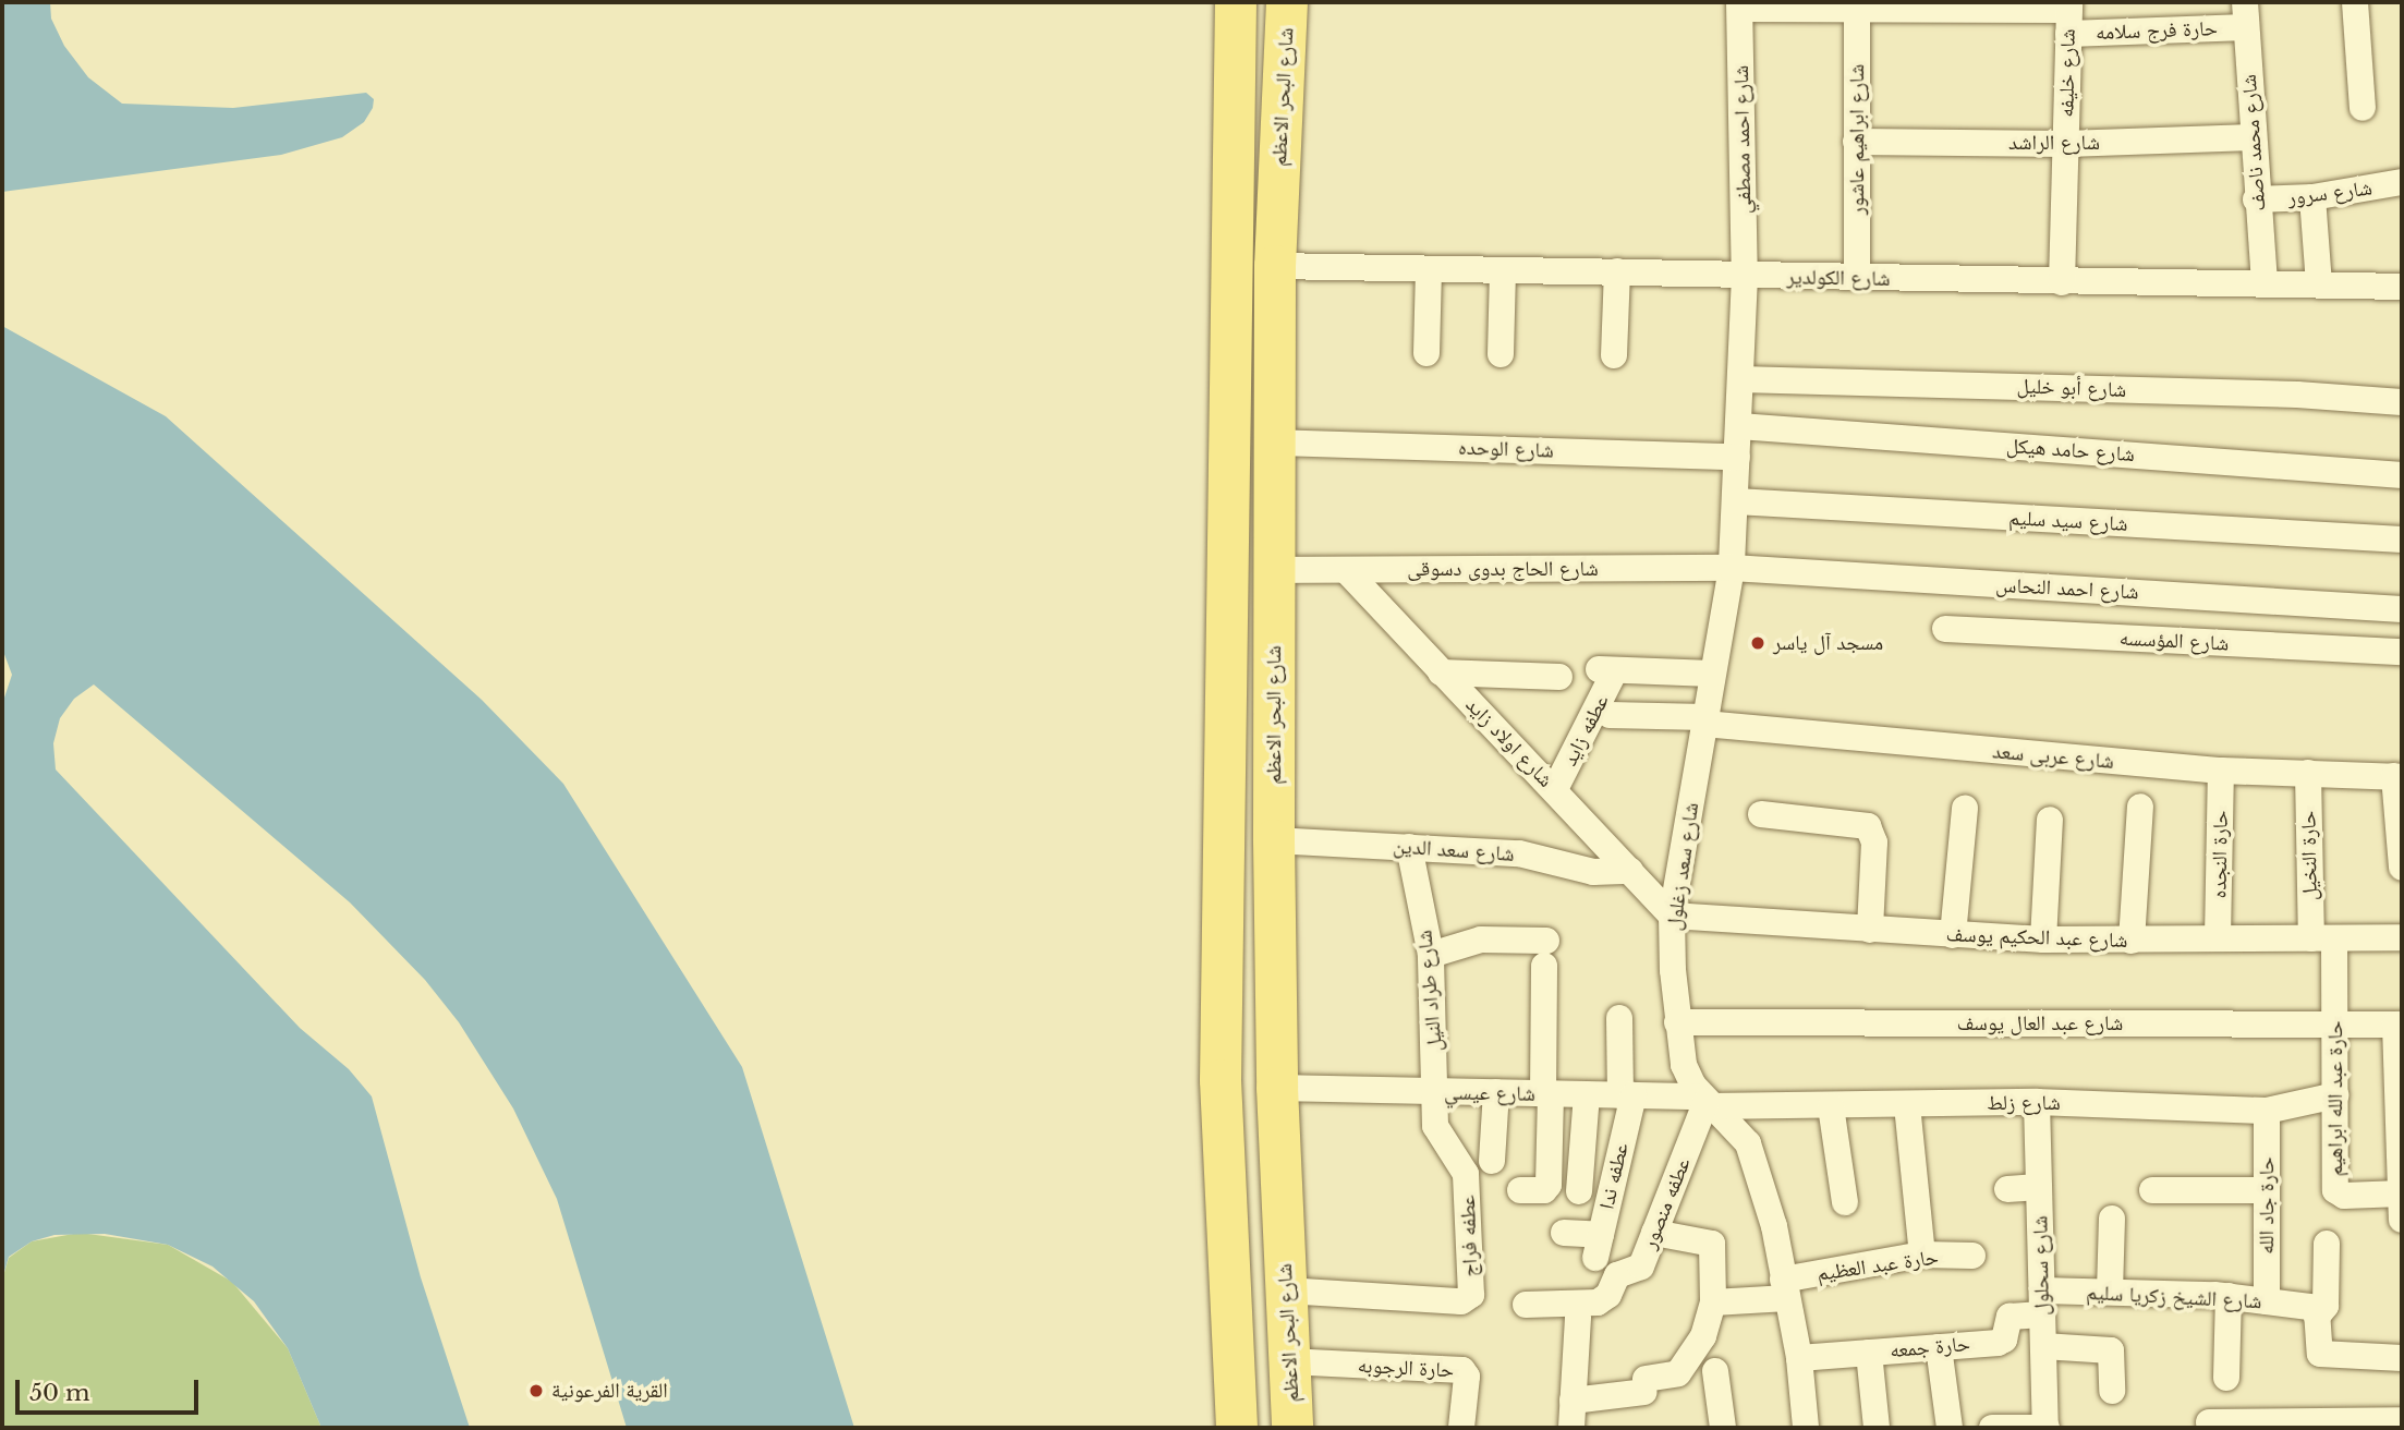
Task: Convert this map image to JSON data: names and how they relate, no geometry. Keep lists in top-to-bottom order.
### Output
{
  "streets": {
    "main road": ["شارع البحر الاعظم"],
    "street": [
      "حارة فرج سلامه",
      "شارع خليفه",
      "شارع احمد مصطفي",
      "شارع ابراهيم عاشور",
      "شارع الراشد",
      "شارع محمد ناصف",
      "شارع سرور",
      "شارع الكولدير",
      "شارع أبو خليل",
      "شارع الوحده",
      "شارع حامد هيكل",
      "شارع سيد سليم",
      "شارع الحاج بدوى دسوقى",
      "شارع احمد النحاس",
      "شارع المؤسسه",
      "عطفه زايد",
      "شارع اولاد زايد",
      "شارع عربى سعد",
      "شارع سعد الدين",
      "حارة النجده",
      "حارة النخيل",
      "شارع سعد زغلول",
      "شارع عبد الحكيم يوسف",
      "شارع طراد النيل",
      "شارع عبد العال يوسف",
      "شارع عيسي",
      "حارة عبد الله ابراهيم",
      "شارع زلط",
      "عطفه ندا",
      "عطفه منصور",
      "حارة جاد الله",
      "عطفه فراج",
      "حارة عبد العظيم",
      "شارع سحلول",
      "شارع الشيخ زكريا سليم",
      "حارة جمعه",
      "حارة الرجوبه"
    ]
  },
  "crossings": [
    ["حارة فرج سلامه", "شارع خليفه"],
    ["حارة فرج سلامه", "شارع احمد مصطفي"],
    ["حارة فرج سلامه", "شارع ابراهيم عاشور"],
    ["حارة فرج سلامه", "شارع محمد ناصف"],
    ["شارع خليفه", "شارع الراشد"],
    ["شارع خليفه", "شارع الكولدير"],
    ["شارع البحر الاعظم", "شارع الكولدير"],
    ["شارع البحر الاعظم", "شارع الوحده"],
    ["شارع البحر الاعظم", "شارع الحاج بدوى دسوقى"],
    ["شارع البحر الاعظم", "شارع سعد الدين"],
    ["شارع البحر الاعظم", "شارع عيسي"],
    ["شارع البحر الاعظم", "عطفه فراج"],
    ["شارع البحر الاعظم", "حارة الرجوبه"],
    ["شارع احمد مصطفي", "شارع الكولدير"],
    ["شارع احمد مصطفي", "شارع سعد زغلول"],
    ["شارع ابراهيم عاشور", "شارع الراشد"],
    ["شارع ابراهيم عاشور", "شارع الكولدير"],
    ["شارع الراشد", "شارع محمد ناصف"],
    ["شارع محمد ناصف", "شارع سرور"],
    ["شارع محمد ناصف", "شارع الكولدير"],
    ["شارع الكولدير", "شارع سعد زغلول"],
    ["شارع أبو خليل", "شارع سعد زغلول"],
    ["شارع الوحده", "شارع سعد زغلول"],
    ["شارع حامد هيكل", "شارع سعد زغلول"],
    ["شارع سيد سليم", "شارع سعد زغلول"],
    ["شارع الحاج بدوى دسوقى", "شارع احمد النحاس"],
    ["شارع الحاج بدوى دسوقى", "شارع اولاد زايد"],
    ["شارع الحاج بدوى دسوقى", "شارع سعد زغلول"],
    ["شارع احمد النحاس", "شارع سعد زغلول"],
    ["عطفه زايد", "شارع اولاد زايد"],
    ["عطفه زايد", "شارع سعد زغلول"],
    ["شارع اولاد زايد", "شارع سعد الدين"],
    ["شارع اولاد زايد", "شارع سعد زغلول"],
    ["شارع اولاد زايد", "شارع عبد الحكيم يوسف"],
    ["شارع عربى سعد", "حارة النجده"],
    ["شارع عربى سعد", "حارة النخيل"],
    ["شارع عربى سعد", "شارع سعد زغلول"],
    ["شارع سعد الدين", "شارع طراد النيل"],
    ["حارة النجده", "شارع عبد الحكيم يوسف"],
    ["حارة النخيل", "شارع عبد الحكيم يوسف"],
    ["حارة النخيل", "حارة عبد الله ابراهيم"],
    ["شارع سعد زغلول", "شارع عبد الحكيم يوسف"],
    ["شارع سعد زغلول", "شارع عبد العال يوسف"],
    ["شارع سعد زغلول", "شارع عيسي"],
    ["شارع سعد زغلول", "شارع زلط"],
    ["شارع سعد زغلول", "عطفه منصور"],
    ["شارع سعد زغلول", "حارة عبد العظيم"],
    ["شارع سعد زغلول", "حارة جمعه"],
    ["شارع عبد الحكيم يوسف", "حارة عبد الله ابراهيم"],
    ["شارع طراد النيل", "شارع عيسي"],
    ["شارع طراد النيل", "عطفه فراج"],
    ["شارع عبد العال يوسف", "حارة عبد الله ابراهيم"],
    ["شارع عيسي", "شارع زلط"],
    ["شارع عيسي", "عطفه ندا"],
    ["شارع عيسي", "عطفه منصور"],
    ["شارع عيسي", "عطفه فراج"],
    ["حارة عبد الله ابراهيم", "شارع زلط"],
    ["شارع زلط", "عطفه منصور"],
    ["شارع زلط", "حارة جاد الله"],
    ["شارع زلط", "شارع سحلول"],
    ["حارة جاد الله", "شارع الشيخ زكريا سليم"],
    ["شارع سحلول", "شارع الشيخ زكريا سليم"],
    ["شارع سحلول", "حارة جمعه"],
    ["شارع الشيخ زكريا سليم", "حارة جمعه"]
  ],
  "places": ["مسجد آل ياسر", "القرية الفرعونية"],
  "scale_bar": "50 m"
}
